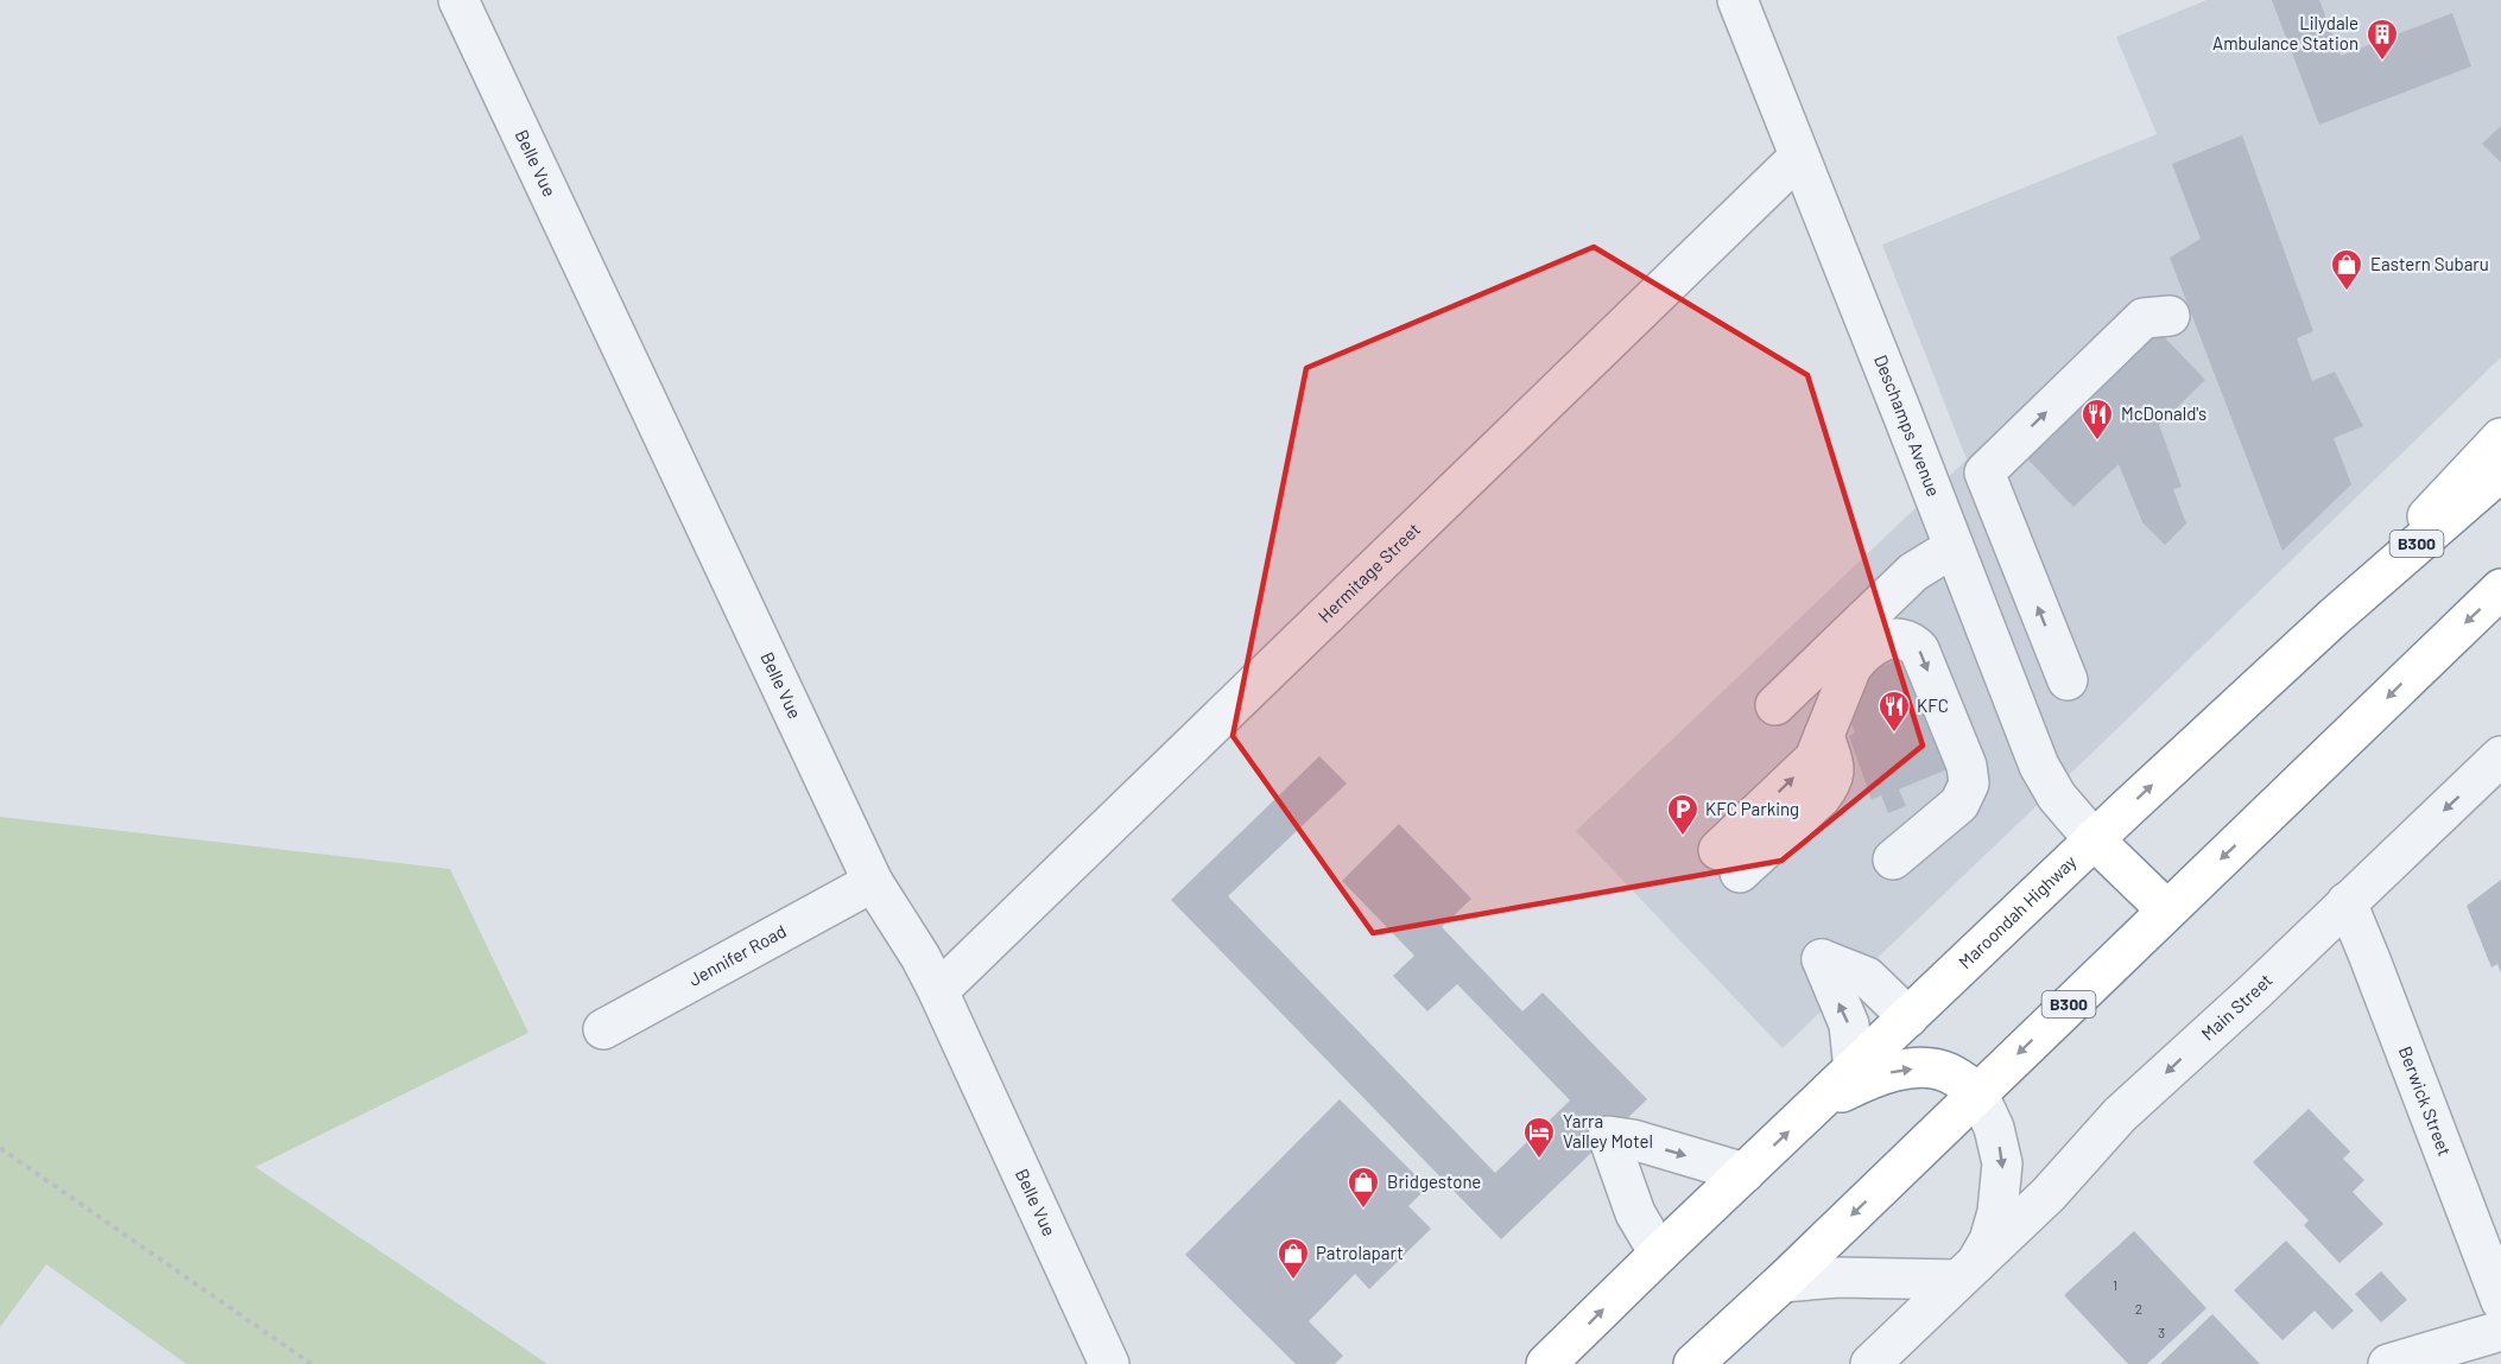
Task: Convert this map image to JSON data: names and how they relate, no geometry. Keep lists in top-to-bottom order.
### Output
{
  "streets": {
    "main road": ["B300", "Maroondah Highway"],
    "street": [
      "Belle Vue",
      "Deschamps Avenue",
      "Hermitage Street",
      "Jennifer Road",
      "Main Street",
      "Berwick Street"
    ]
  },
  "crossings": [
    ["Belle Vue", "Hermitage Street"],
    ["Belle Vue", "Jennifer Road"],
    ["Deschamps Avenue", "Hermitage Street"],
    ["Deschamps Avenue", "Maroondah Highway"],
    ["Main Street", "Berwick Street"]
  ],
  "one_way": ["Main Street"],
  "places": {
    "building": ["Lilydale Ambulance Station"],
    "shop": ["Eastern Subaru", "Bridgestone", "Patrolapart"],
    "restaurant": ["McDonald's", "KFC"],
    "parking": ["KFC Parking"],
    "hotel": ["Yarra Valley Motel"]
  },
  "house_numbers": ["1", "2", "3"]
}
